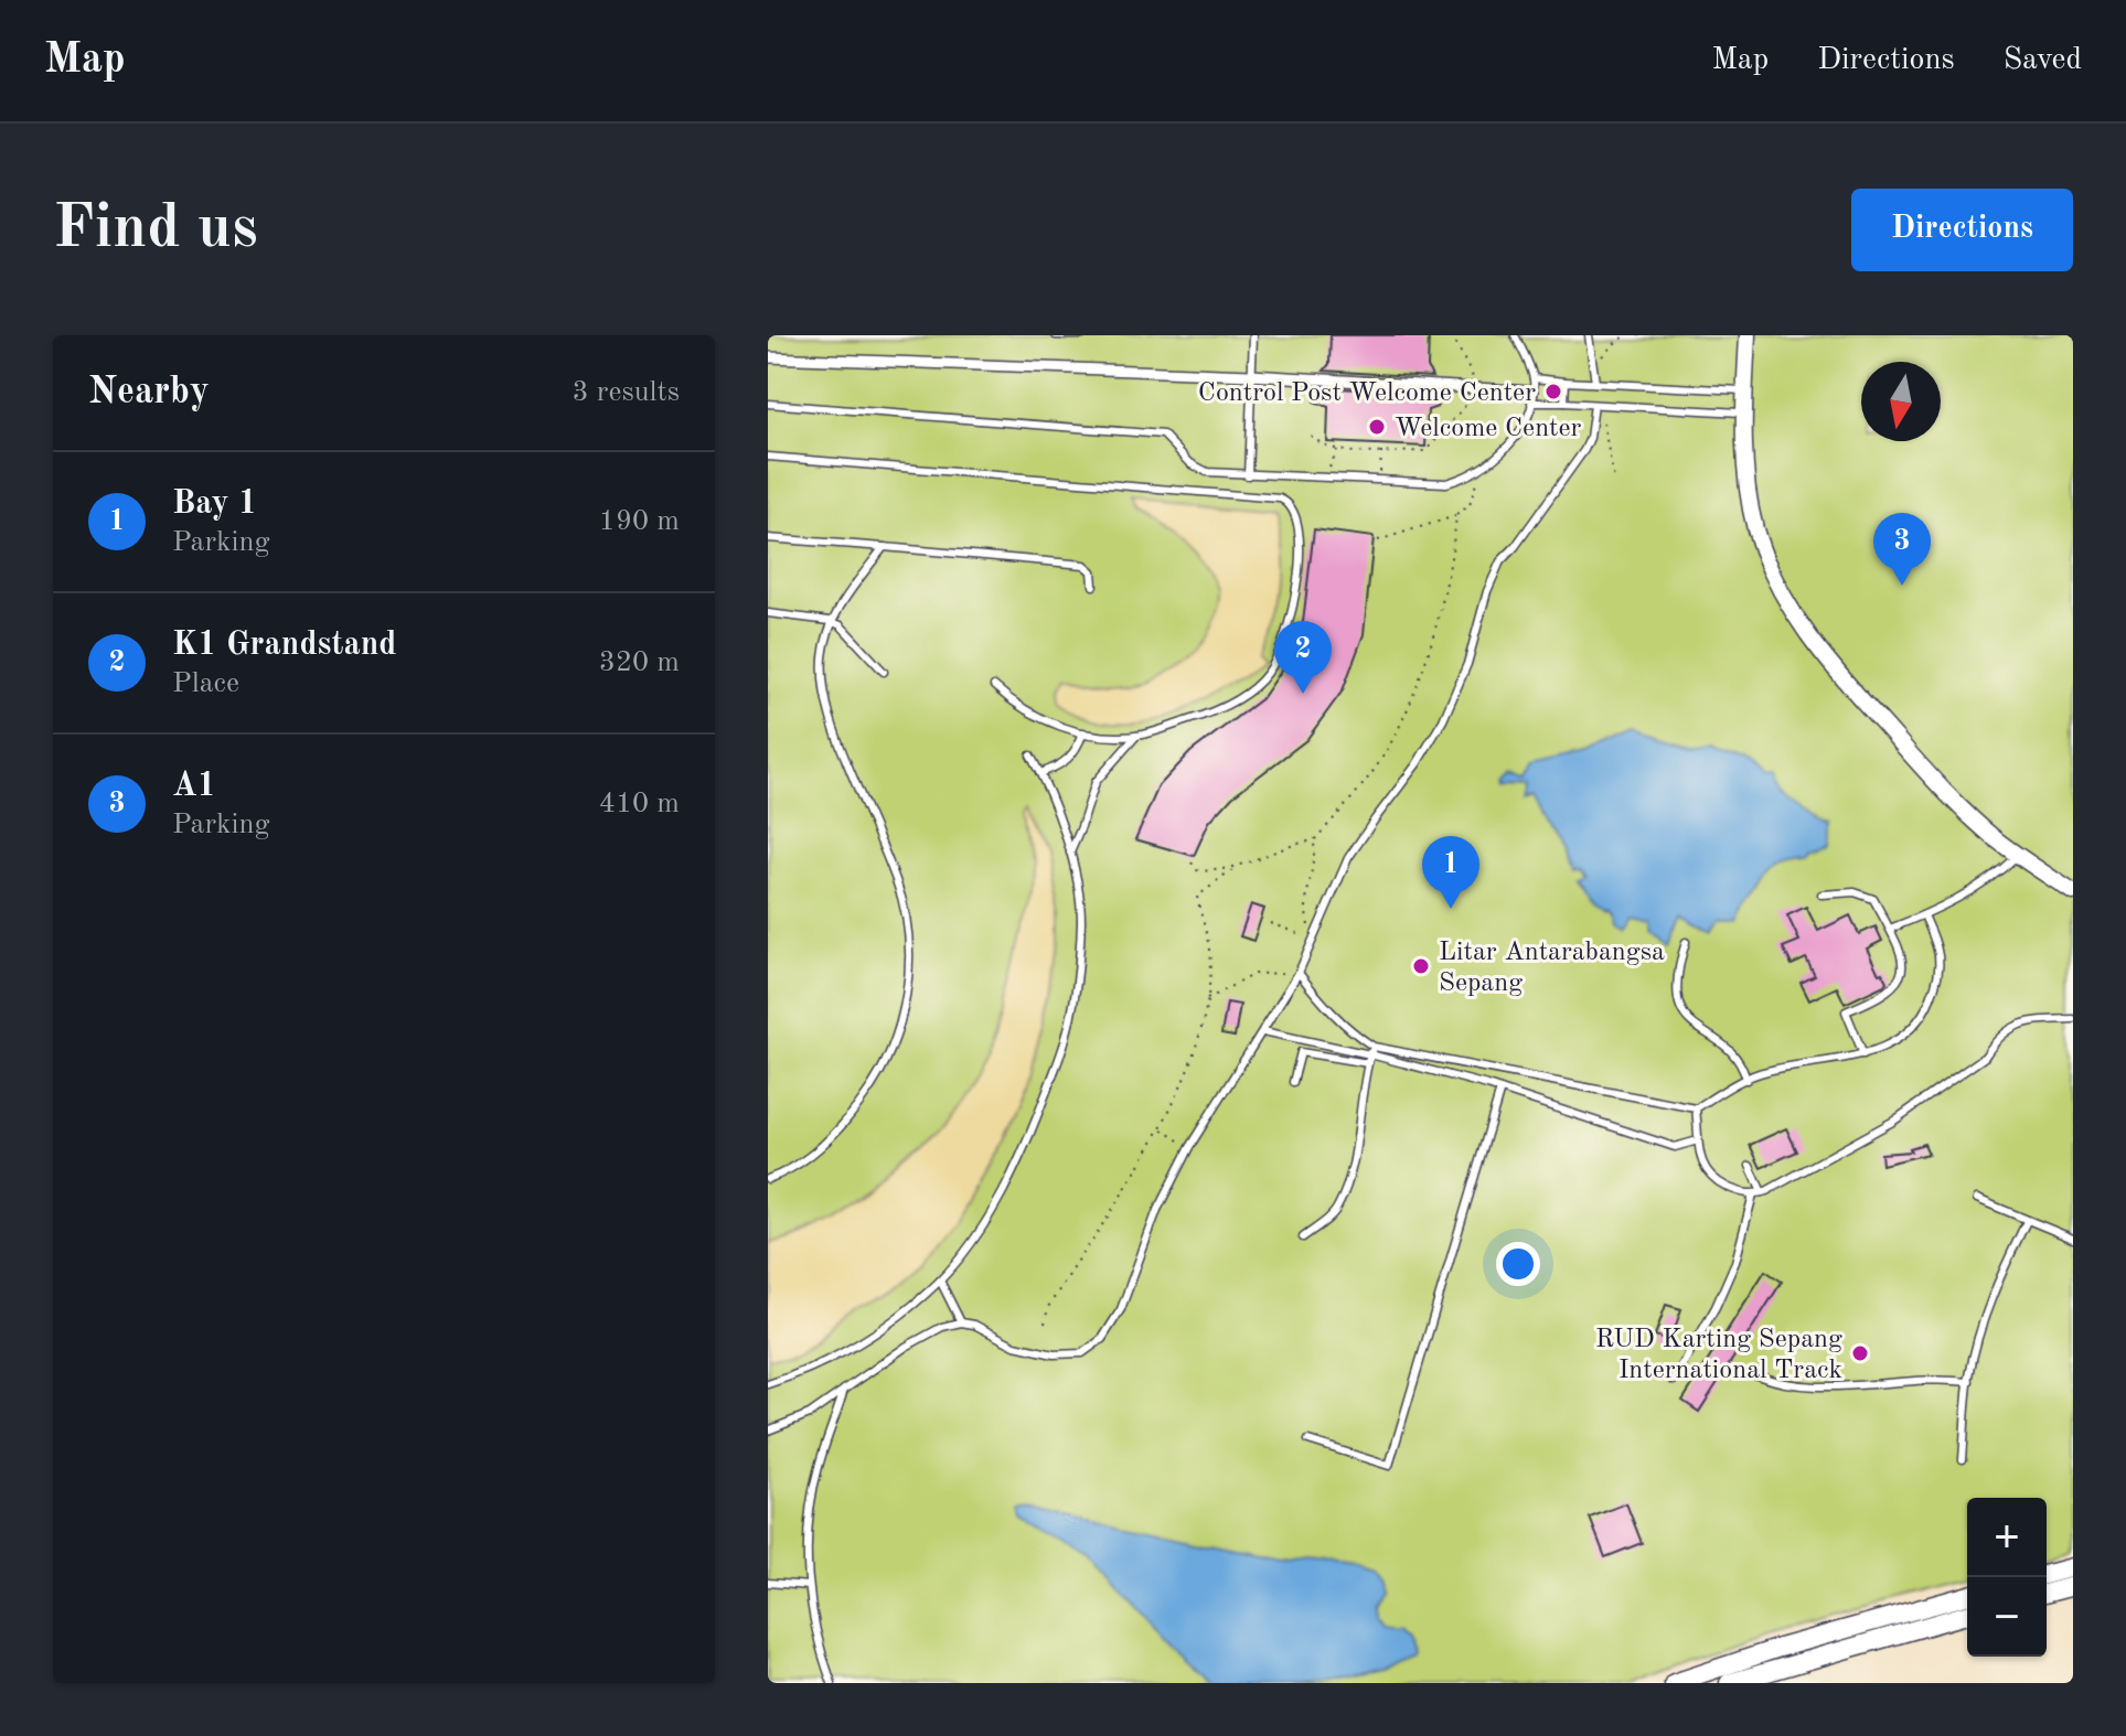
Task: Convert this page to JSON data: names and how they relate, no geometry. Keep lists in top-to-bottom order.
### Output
{
  "places": [
    "Control Post Welcome Center",
    "Welcome Center",
    "Litar Antarabangsa Sepang",
    "RUD Karting Sepang International Track"
  ],
  "north": "bottom",
  "page": {
    "header": "Map",
    "nav": ["Map", "Directions", "Saved"],
    "buttons": "Directions",
    "title": "Find us",
    "heading": ["Nearby", "3 results"],
    "list": [
      {
        "mark": "1",
        "name": "Bay 1",
        "note": "Parking",
        "value": "190 m"
      },
      {
        "mark": "2",
        "name": "K1 Grandstand",
        "note": "Place",
        "value": "320 m"
      },
      {
        "mark": "3",
        "name": "A1",
        "note": "Parking",
        "value": "410 m"
      }
    ],
    "pins": ["3", "2", "1"],
    "map_buttons": ["+", "−"]
  }
}
